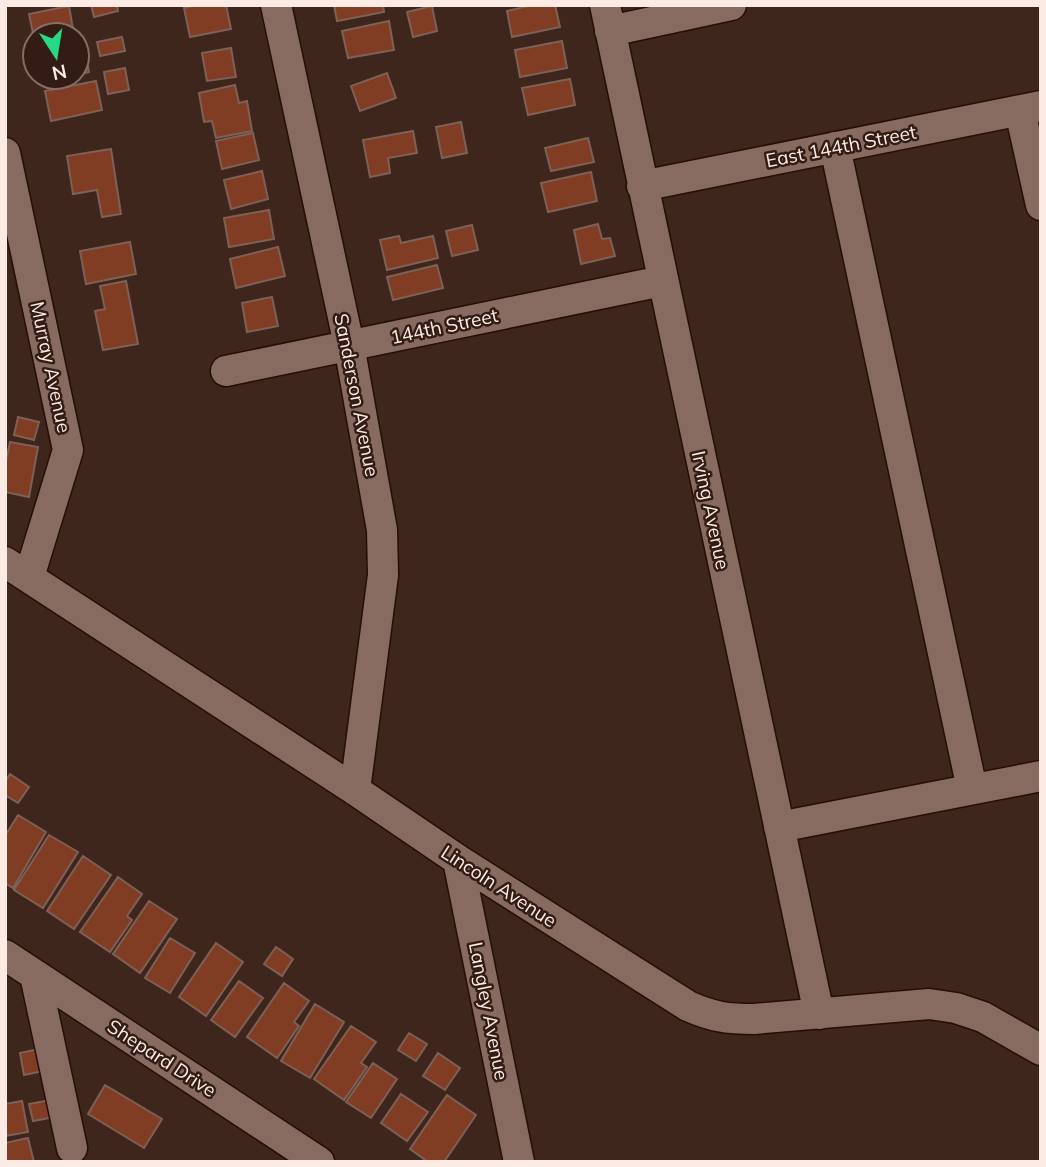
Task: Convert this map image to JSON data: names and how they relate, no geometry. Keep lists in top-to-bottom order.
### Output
{
  "streets": {
    "street": [
      "East 144th Street",
      "144th Street",
      "Murray Avenue",
      "Sanderson Avenue",
      "Irving Avenue",
      "Lincoln Avenue",
      "Langley Avenue",
      "Shepard Drive"
    ]
  },
  "crossings": [
    ["East 144th Street", "Irving Avenue"],
    ["144th Street", "Sanderson Avenue"],
    ["144th Street", "Irving Avenue"],
    ["Murray Avenue", "Lincoln Avenue"],
    ["Sanderson Avenue", "Lincoln Avenue"],
    ["Irving Avenue", "Lincoln Avenue"],
    ["Lincoln Avenue", "Langley Avenue"]
  ],
  "north": "bottom"
}
